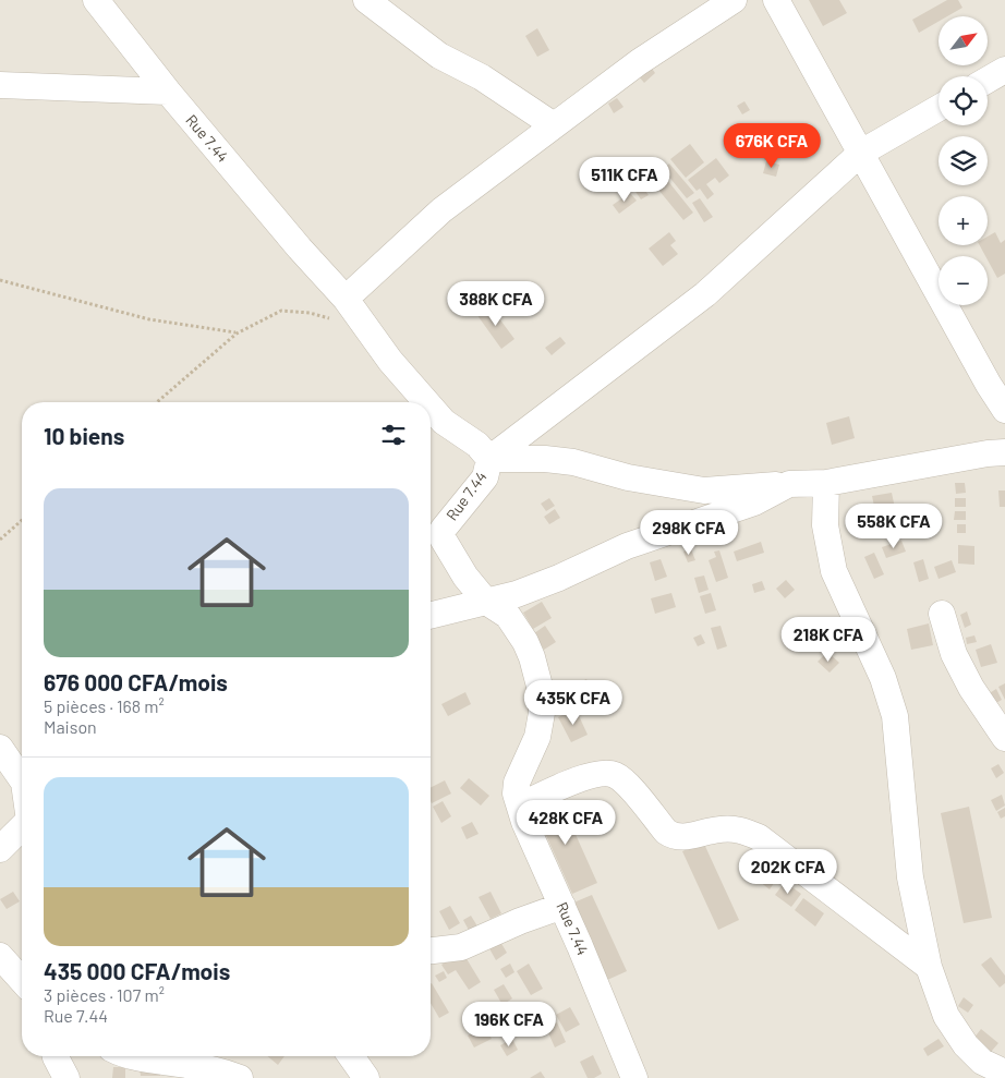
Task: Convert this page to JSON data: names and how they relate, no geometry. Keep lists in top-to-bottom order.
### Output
{
  "streets": {
    "street": ["Rue 7.44"]
  },
  "north": "top right",
  "page": {
    "map_buttons": ["+", "−"],
    "price": [
      "676K CFA",
      "511K CFA",
      "388K CFA",
      "558K CFA",
      "298K CFA",
      "218K CFA",
      "435K CFA",
      "428K CFA",
      "202K CFA",
      "196K CFA"
    ],
    "heading": "10 biens",
    "list": [
      {
        "name": "676 000 CFA/mois",
        "note": "5 pièces · 168 m² · Maison"
      },
      {
        "name": "435 000 CFA/mois",
        "note": "3 pièces · 107 m² · Rue 7.44"
      }
    ]
  }
}
